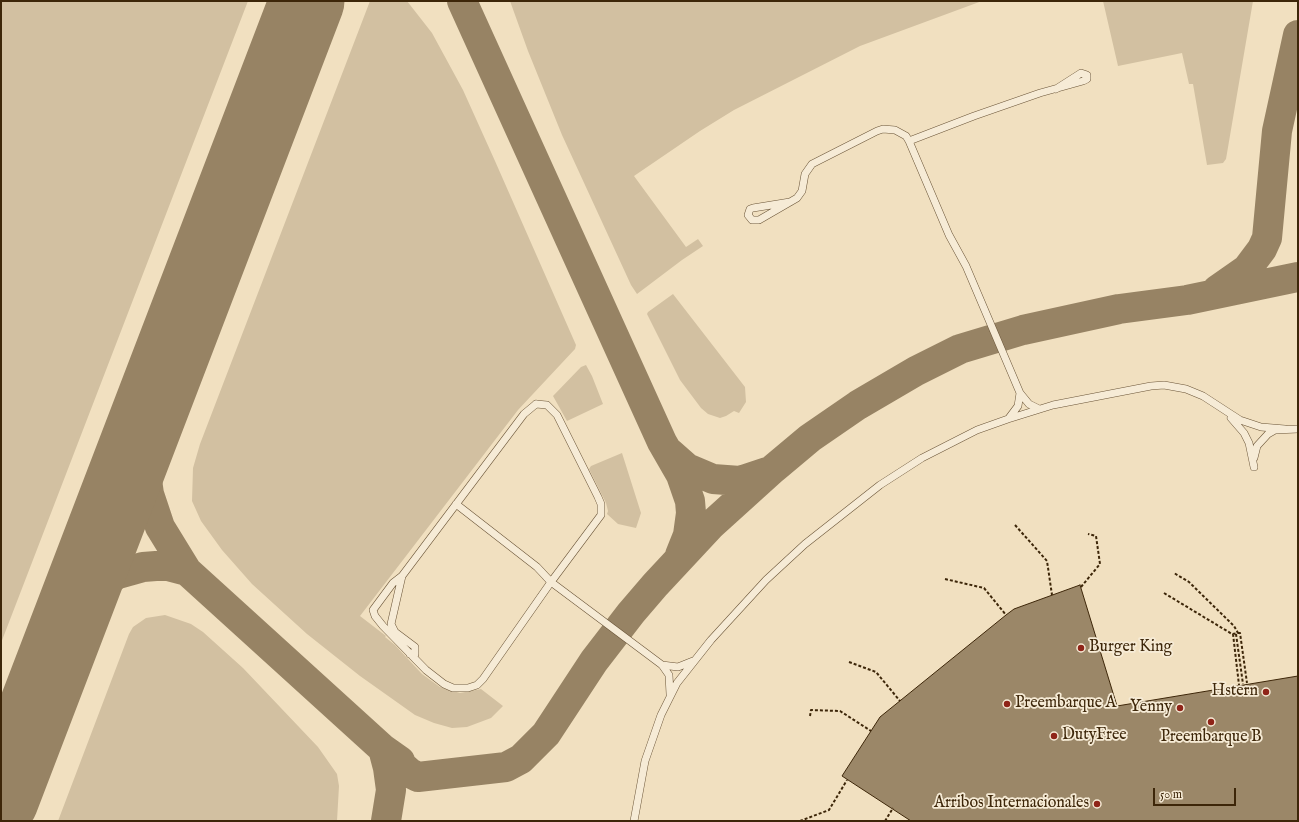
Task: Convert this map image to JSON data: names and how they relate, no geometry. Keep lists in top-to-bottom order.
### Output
{
  "places": [
    "Burger King",
    "Hstern",
    "Preembarque A",
    "Yenny",
    "Preembarque B",
    "DutyFree",
    "Arribos Internacionales"
  ],
  "scale_bar": "50 m"
}
